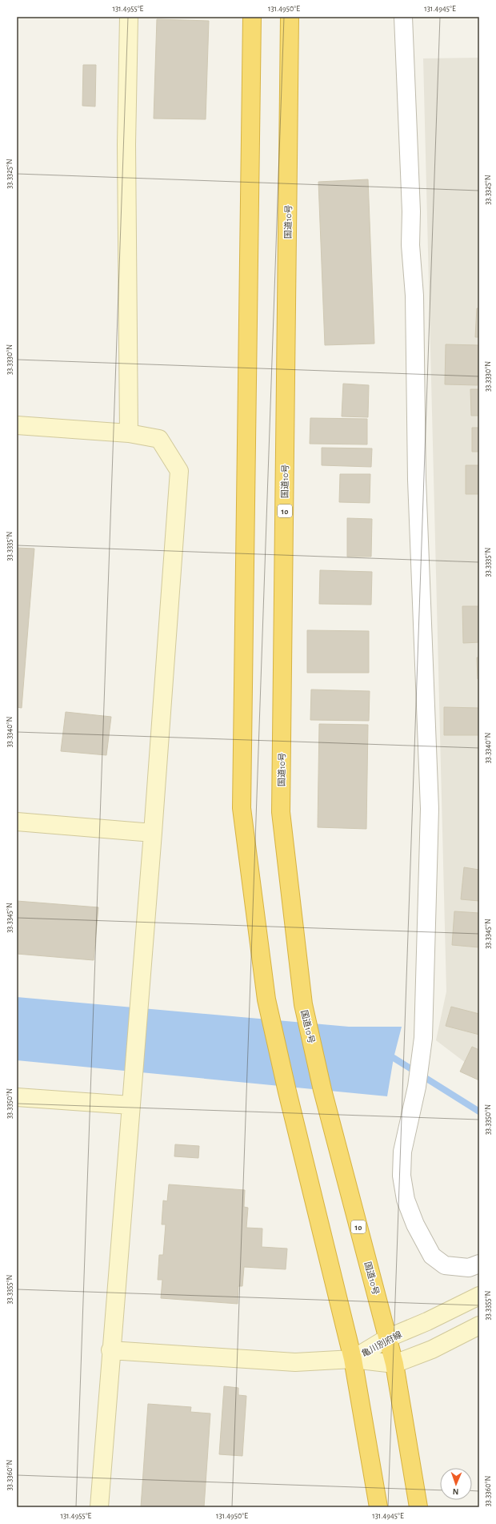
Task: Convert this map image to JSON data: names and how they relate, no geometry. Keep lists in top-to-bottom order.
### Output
{
  "streets": {
    "highway": ["国道10号", "10"],
    "street": ["亀川別府線"]
  },
  "crossings": [
    ["国道10号", "亀川別府線"]
  ],
  "north": "bottom",
  "coordinates": [
    "131.4955°E",
    "131.4950°E",
    "131.4945°E",
    "33.3325°N",
    "33.3330°N",
    "33.3335°N",
    "33.3340°N",
    "33.3345°N",
    "33.3350°N",
    "33.3355°N",
    "33.3360°N"
  ]
}
